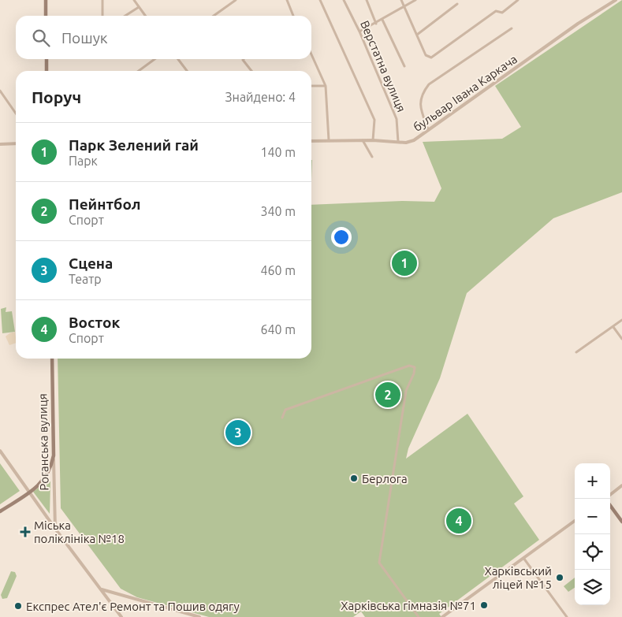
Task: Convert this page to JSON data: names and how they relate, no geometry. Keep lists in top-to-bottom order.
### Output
{
  "streets": {
    "main road": ["Роганська вулиця"],
    "street": ["Верстатна вулиця", "бульвар Івана Каркача"]
  },
  "crossings": [
    ["Верстатна вулиця", "бульвар Івана Каркача"]
  ],
  "places": {
    "other": [
      "Берлога",
      "Харківський ліцей №15",
      "Харківська гімназія №71",
      "Експрес Ател'є Ремонт та Пошив одягу"
    ],
    "health": ["Міська поліклініка №18"]
  },
  "page": {
    "search": "Пошук",
    "heading": ["Поруч", "Знайдено: 4"],
    "list": [
      {
        "mark": "1",
        "name": "Парк Зелений гай",
        "note": "Парк",
        "value": "140 m"
      },
      {
        "mark": "2",
        "name": "Пейнтбол",
        "note": "Спорт",
        "value": "340 m"
      },
      {
        "mark": "3",
        "name": "Сцена",
        "note": "Театр",
        "value": "460 m"
      },
      {
        "mark": "4",
        "name": "Восток",
        "note": "Спорт",
        "value": "640 m"
      }
    ],
    "pins": [
      "1",
      "2",
      "3",
      "4"
    ],
    "map_buttons": ["+", "−"]
  }
}
